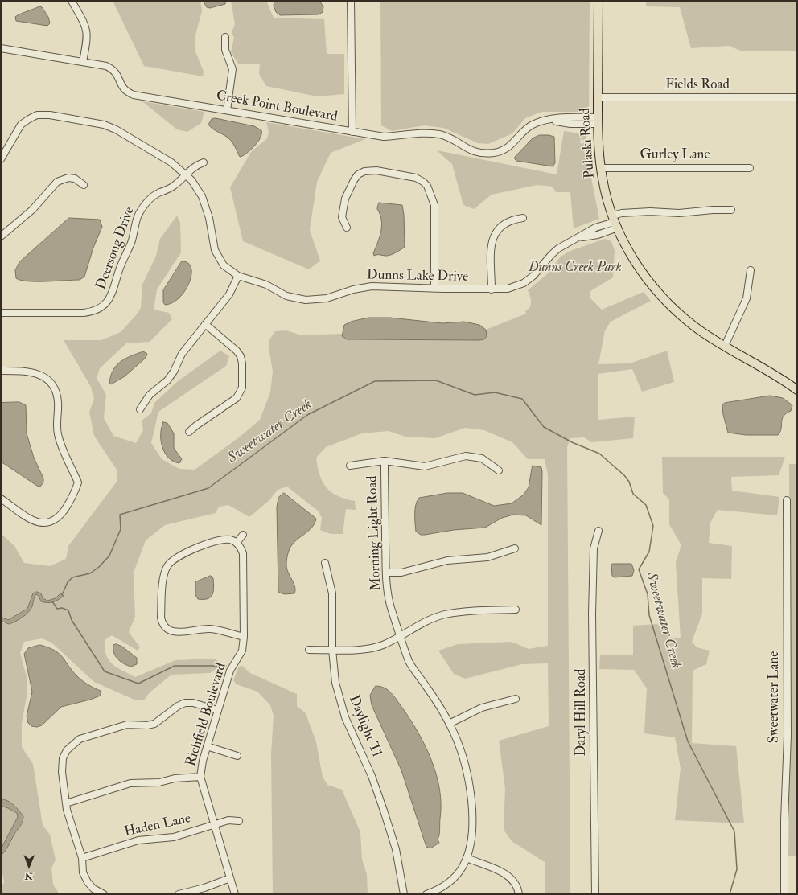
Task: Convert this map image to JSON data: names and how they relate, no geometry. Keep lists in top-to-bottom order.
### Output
{
  "streets": {
    "main road": ["Pulaski Road"],
    "street": [
      "Fields Road",
      "Creek Point Boulevard",
      "Gurley Lane",
      "Deersong Drive",
      "Dunns Lake Drive",
      "Morning Light Road",
      "Sweetwater Lane",
      "Daryl Hill Road",
      "Richfield Boulevard",
      "Daylight Tl",
      "Haden Lane"
    ]
  },
  "crossings": [
    ["Fields Road", "Pulaski Road"],
    ["Creek Point Boulevard", "Pulaski Road"],
    ["Pulaski Road", "Gurley Lane"],
    ["Pulaski Road", "Dunns Lake Drive"],
    ["Deersong Drive", "Dunns Lake Drive"],
    ["Richfield Boulevard", "Haden Lane"]
  ],
  "water": ["Sweetwater Creek"],
  "parks": ["Dunns Creek Park"],
  "north": "bottom"
}
